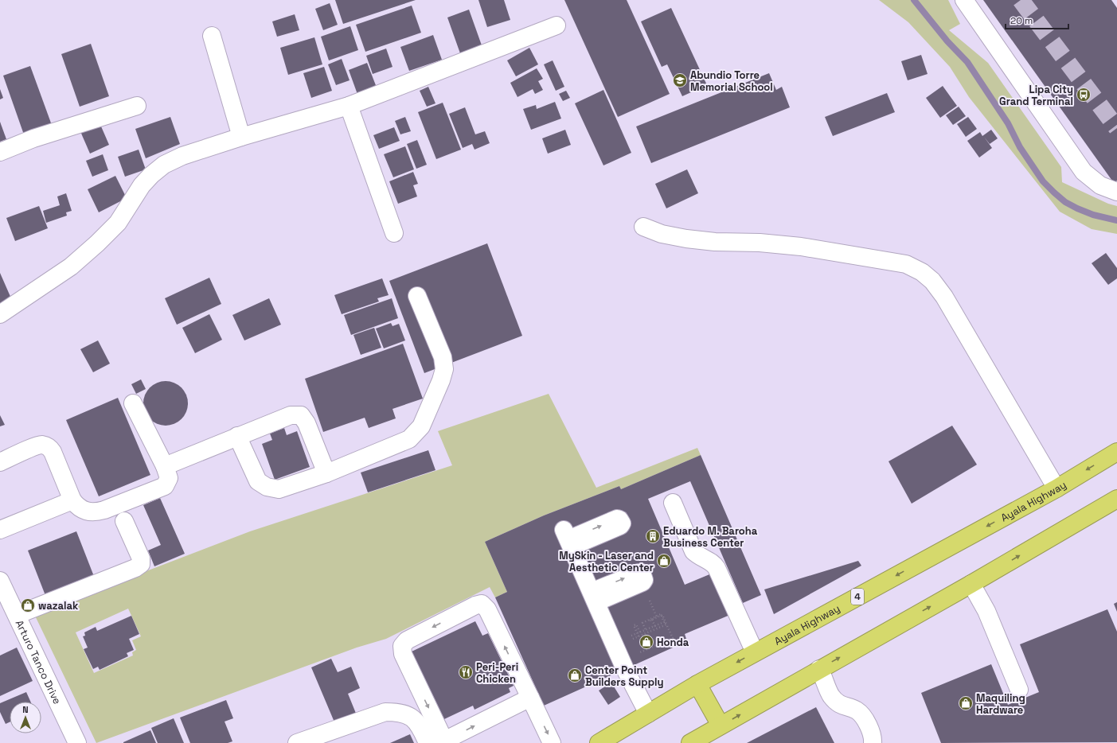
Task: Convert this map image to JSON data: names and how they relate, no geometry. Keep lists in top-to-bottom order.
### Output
{
  "streets": {
    "highway": ["Ayala Highway", "4"],
    "street": ["Arturo Tanco Drive"]
  },
  "places": {
    "school or university": ["Abundio Torre Memorial School"],
    "bus stop": ["Lipa City Grand Terminal"],
    "building": ["Eduardo M. Baroha Business Center"],
    "shop": [
      "MySkin - Laser and Aesthetic Center",
      "wazalak",
      "Honda",
      "Center Point Builders Supply",
      "Maquiling Hardware"
    ],
    "restaurant": ["Peri-Peri Chicken"]
  },
  "scale_bar": "20 m",
  "north": "top"
}
